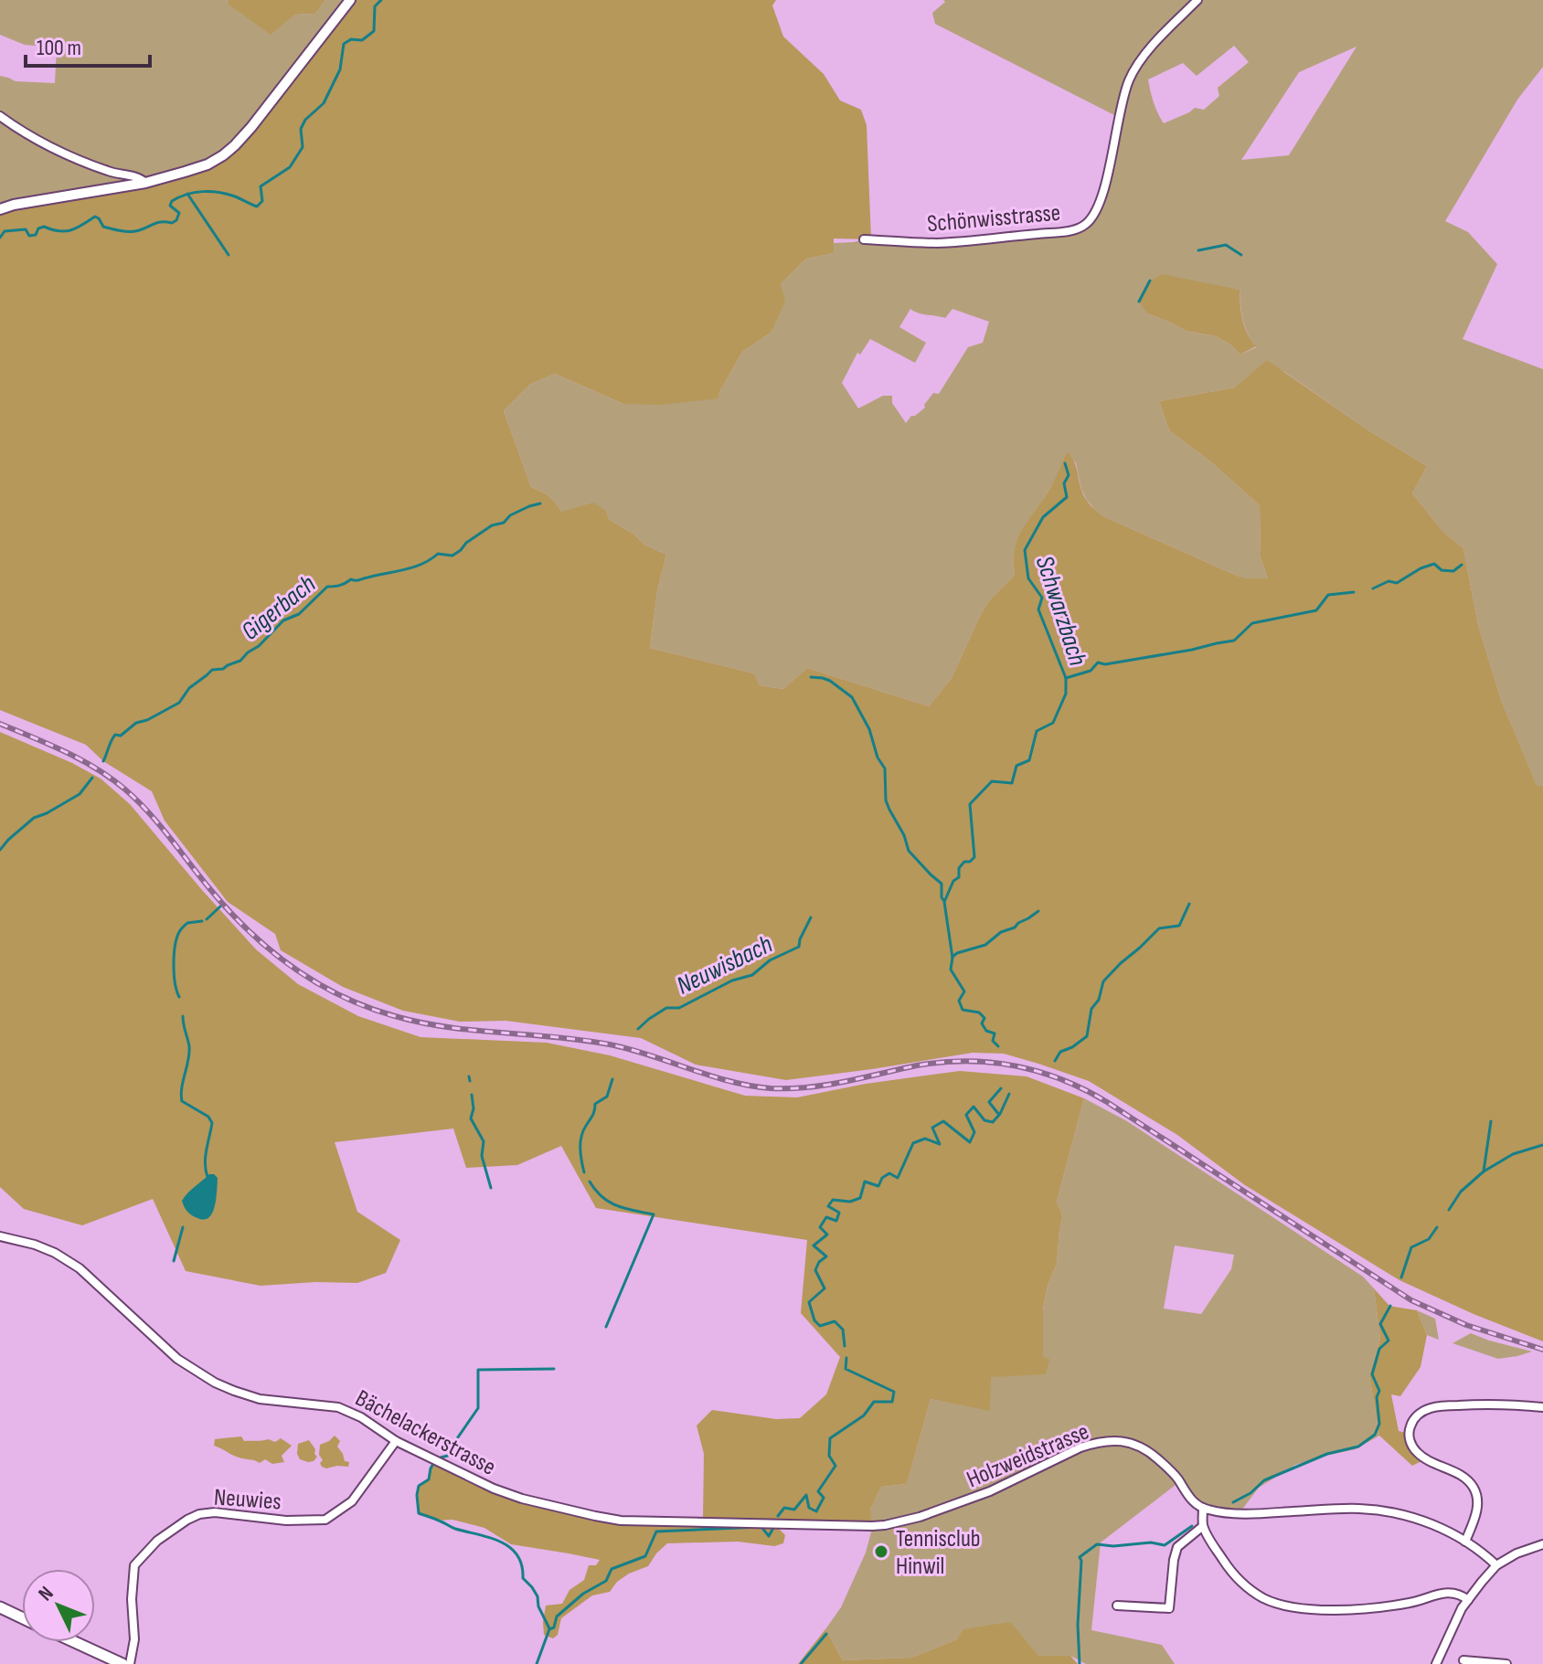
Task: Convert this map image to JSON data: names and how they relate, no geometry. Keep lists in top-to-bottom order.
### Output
{
  "streets": {
    "street": [
      "Schönwisstrasse",
      "Bächelackerstrasse",
      "Holzweidstrasse",
      "Neuwies"
    ]
  },
  "crossings": [
    ["Bächelackerstrasse", "Holzweidstrasse"],
    ["Bächelackerstrasse", "Neuwies"]
  ],
  "water": ["Gigerbach", "Schwarzbach", "Neuwisbach"],
  "places": ["Tennisclub Hinwil"],
  "scale_bar": "100 m",
  "north": "top left"
}
